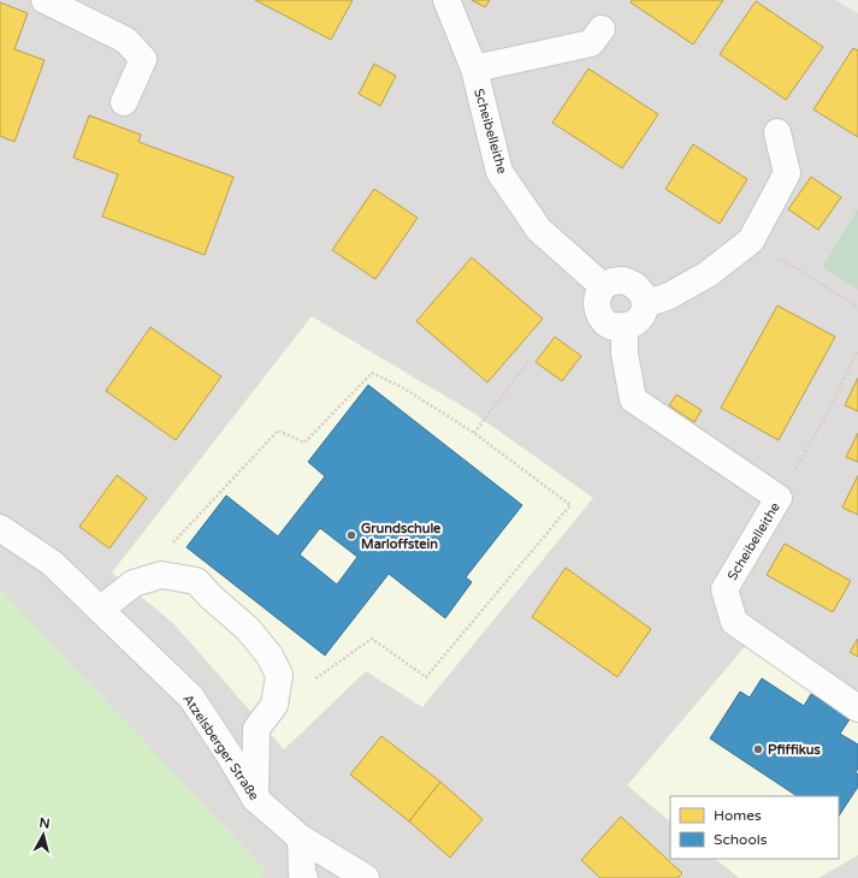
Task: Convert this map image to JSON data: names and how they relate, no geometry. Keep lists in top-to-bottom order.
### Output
{
  "streets": {
    "street": ["Scheibelleithe", "Atzelsberger Straße"]
  },
  "places": ["Grundschule Marloffstein", "Pfiffikus"],
  "legend": ["Homes", "Schools"],
  "north": "top"
}
